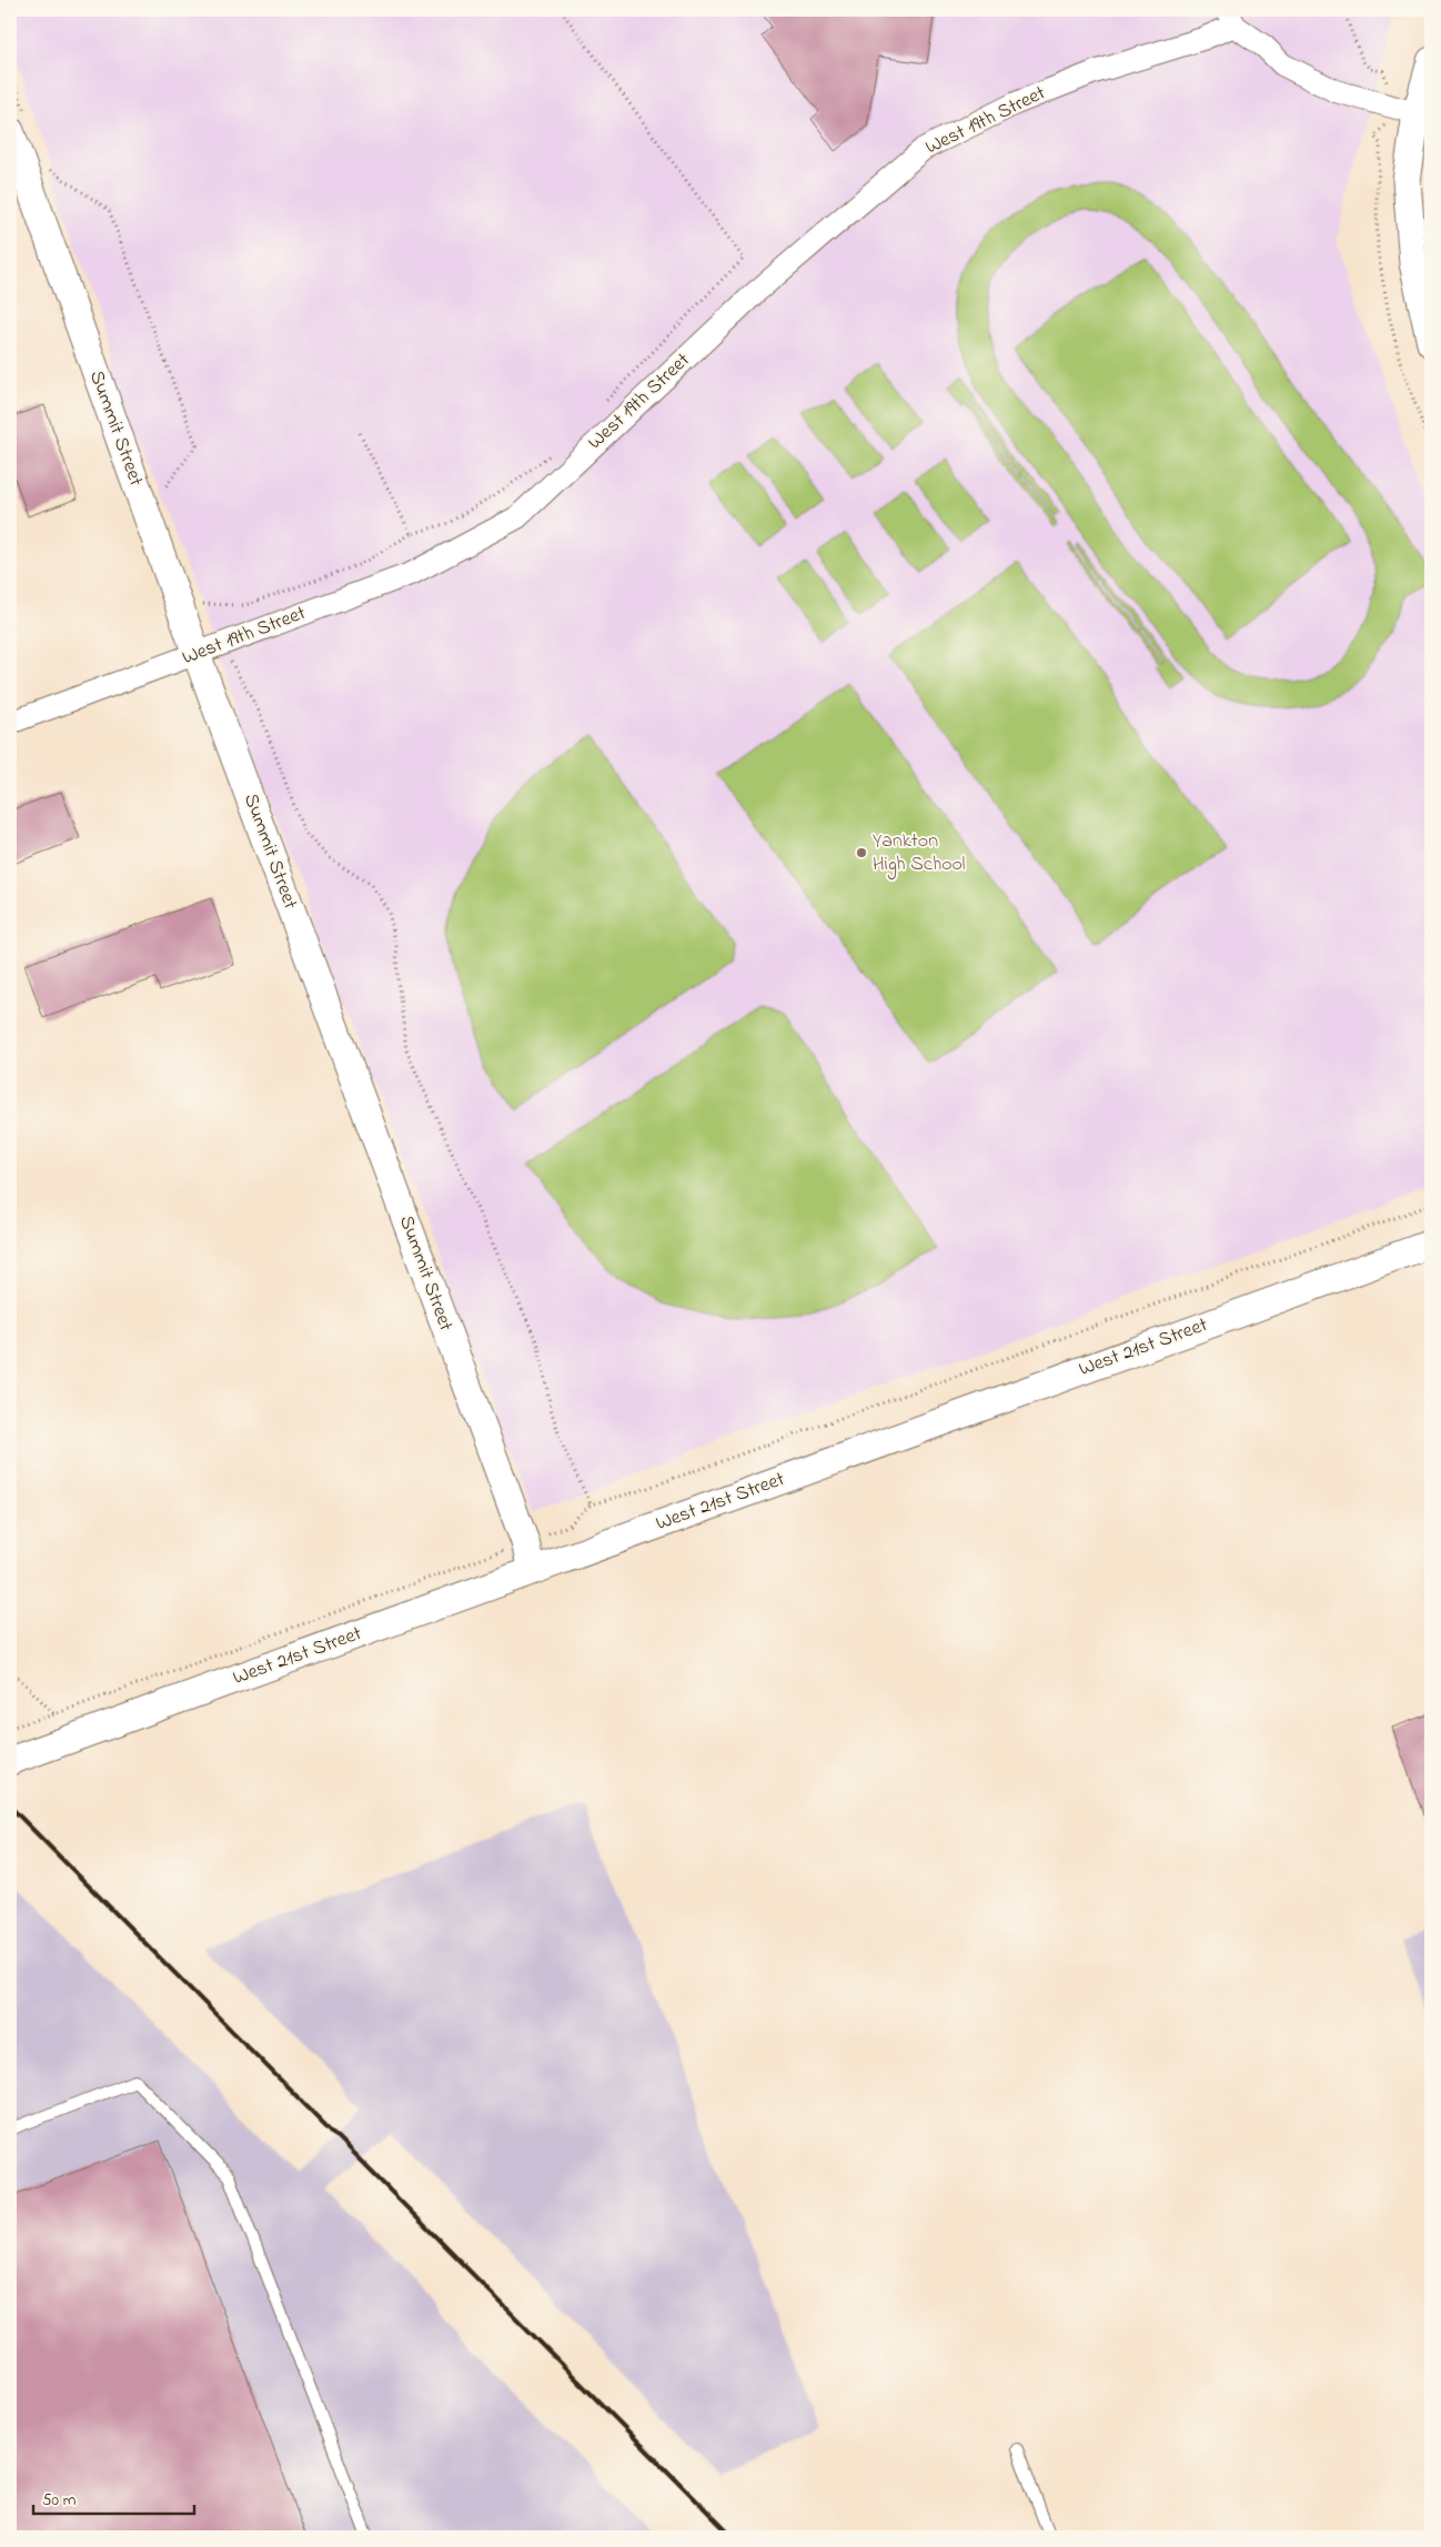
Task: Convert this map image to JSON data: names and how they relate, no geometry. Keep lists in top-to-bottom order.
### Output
{
  "streets": {
    "street": ["West 19th Street", "Summit Street", "West 21st Street"]
  },
  "crossings": [
    ["West 19th Street", "Summit Street"],
    ["Summit Street", "West 21st Street"]
  ],
  "places": ["Yankton High School"],
  "scale_bar": "50 m"
}
